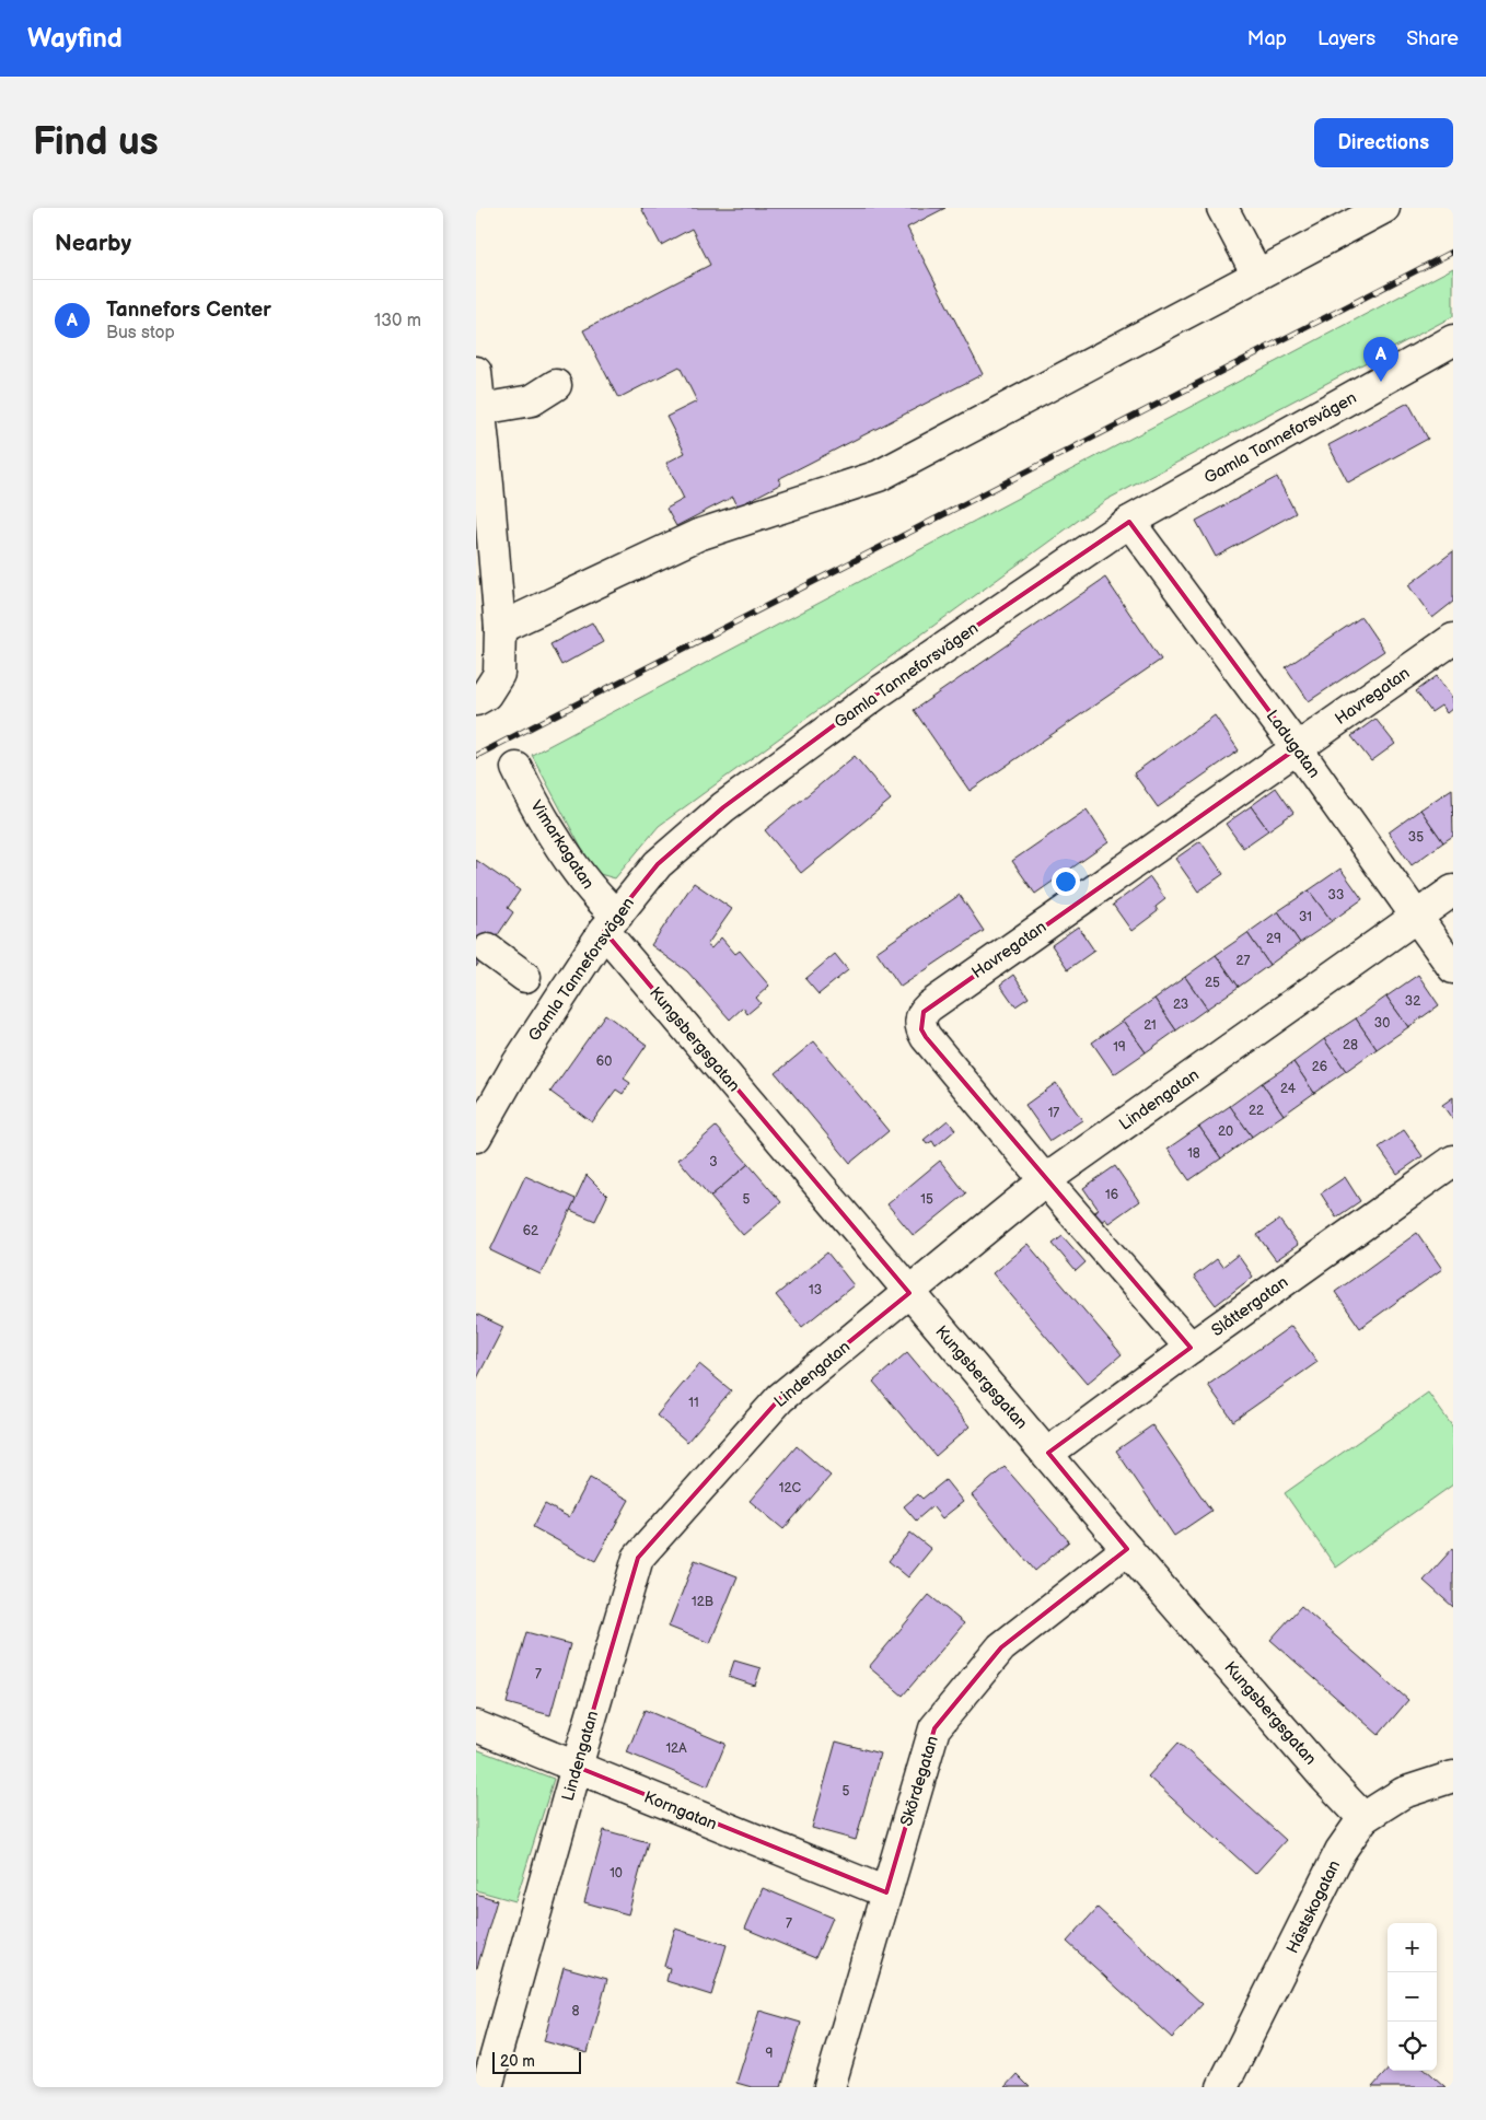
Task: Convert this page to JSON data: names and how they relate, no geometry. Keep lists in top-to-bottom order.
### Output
{
  "streets": {
    "street": [
      "Gamla Tanneforsvägen",
      "Havregatan",
      "Ladugatan",
      "Vimarkagatan",
      "Kungsbergsgatan",
      "Lindengatan",
      "Slåttergatan",
      "Skördegatan",
      "Korngatan",
      "Hästskogatan"
    ]
  },
  "crossings": [
    ["Gamla Tanneforsvägen", "Ladugatan"],
    ["Gamla Tanneforsvägen", "Vimarkagatan"],
    ["Gamla Tanneforsvägen", "Kungsbergsgatan"],
    ["Havregatan", "Ladugatan"],
    ["Havregatan", "Lindengatan"],
    ["Havregatan", "Slåttergatan"],
    ["Ladugatan", "Lindengatan"],
    ["Vimarkagatan", "Kungsbergsgatan"],
    ["Kungsbergsgatan", "Lindengatan"],
    ["Kungsbergsgatan", "Slåttergatan"],
    ["Kungsbergsgatan", "Skördegatan"],
    ["Kungsbergsgatan", "Hästskogatan"],
    ["Lindengatan", "Korngatan"],
    ["Skördegatan", "Korngatan"]
  ],
  "house_numbers": [
    "35",
    "33",
    "31",
    "29",
    "27",
    "25",
    "32",
    "23",
    "30",
    "21",
    "28",
    "19",
    "60",
    "26",
    "24",
    "22",
    "17",
    "20",
    "18",
    "3",
    "16",
    "5",
    "15",
    "62",
    "13",
    "11",
    "12C",
    "12B",
    "7",
    "12A",
    "5",
    "10",
    "7",
    "8",
    "9"
  ],
  "scale_bar": "20 m",
  "page": {
    "header": "Wayfind",
    "nav": ["Map", "Layers", "Share"],
    "buttons": "Directions",
    "title": "Find us",
    "heading": "Nearby",
    "list": [
      {
        "mark": "A",
        "name": "Tannefors Center",
        "note": "Bus stop",
        "value": "130 m"
      }
    ],
    "pins": "A",
    "map_buttons": ["+", "−"],
    "scale": "20 m"
  }
}
